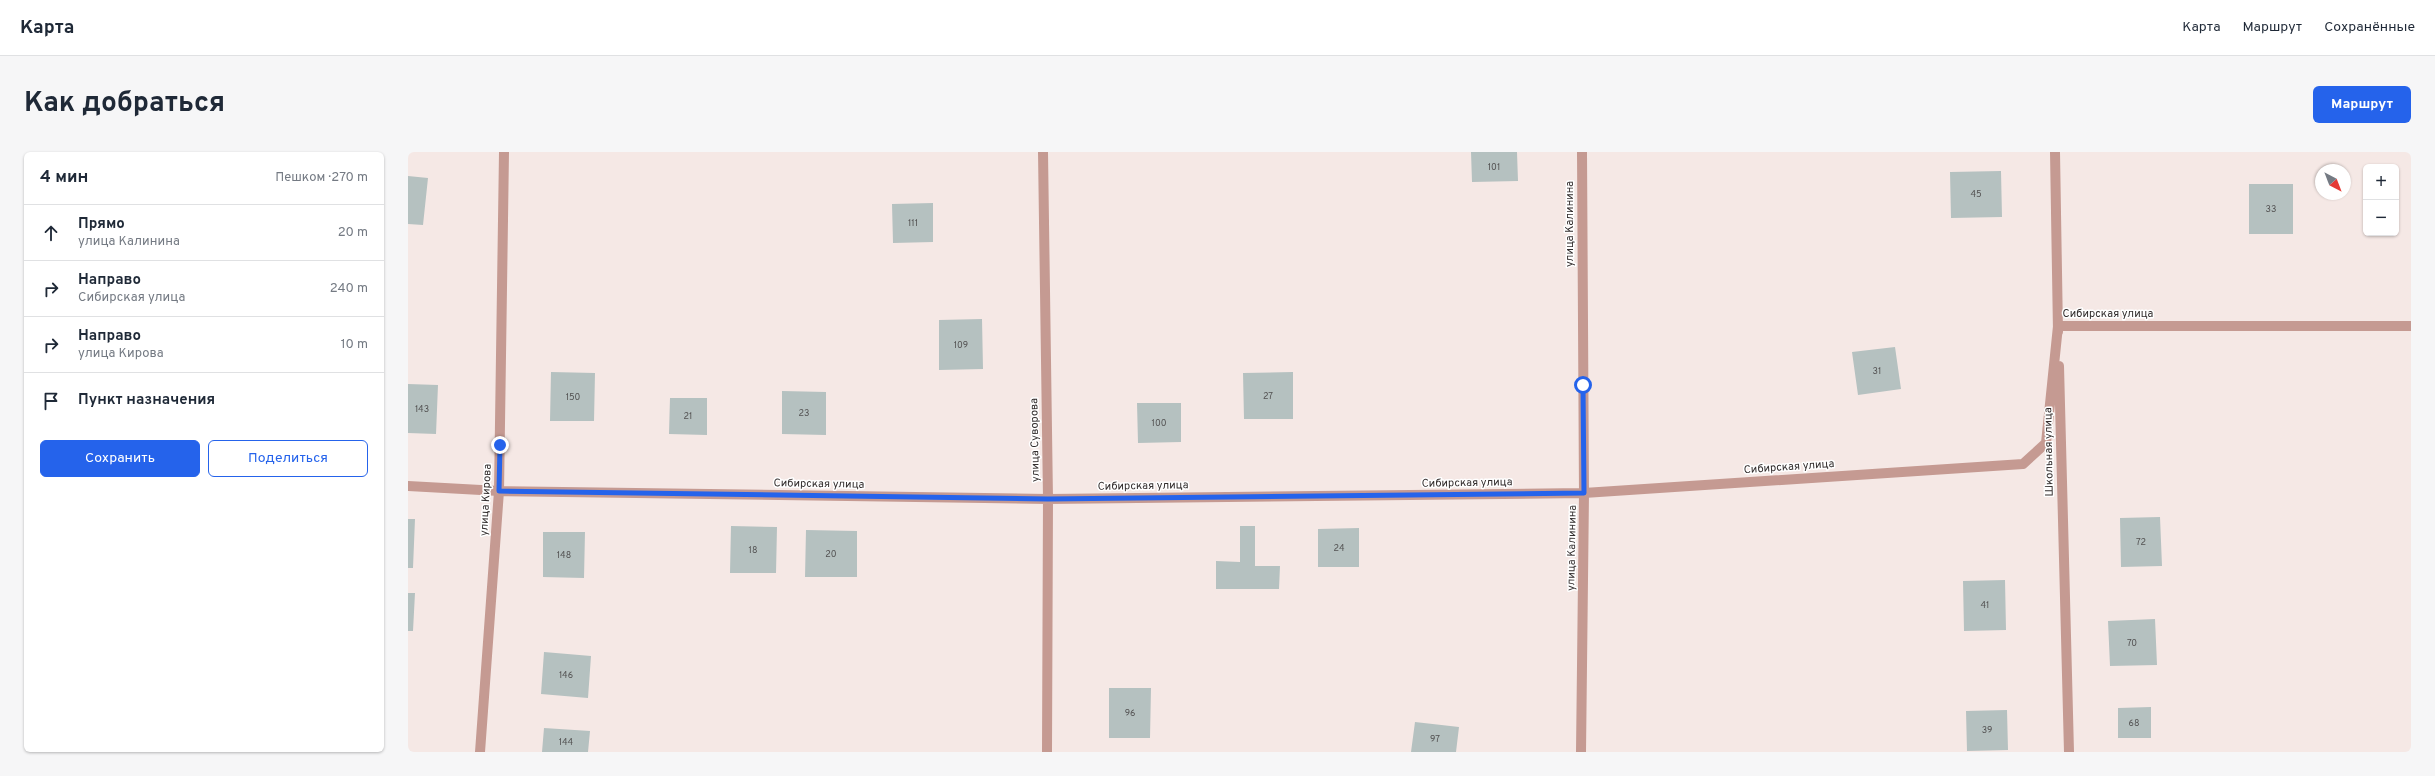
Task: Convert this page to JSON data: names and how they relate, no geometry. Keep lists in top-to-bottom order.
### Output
{
  "streets": {
    "street": [
      "улица Калинина",
      "Сибирская улица",
      "улица Суворова",
      "Школьная улица",
      "улица Кирова"
    ]
  },
  "crossings": [
    ["улица Калинина", "Сибирская улица"],
    ["Сибирская улица", "улица Суворова"],
    ["Сибирская улица", "Школьная улица"],
    ["Сибирская улица", "улица Кирова"]
  ],
  "house_numbers": [
    "101",
    "45",
    "33",
    "111",
    "109",
    "31",
    "27",
    "150",
    "143",
    "23",
    "21",
    "100",
    "72",
    "24",
    "18",
    "20",
    "148",
    "41",
    "70",
    "146",
    "96",
    "68",
    "39",
    "97",
    "144"
  ],
  "north": "bottom right",
  "page": {
    "header": "Карта",
    "nav": ["Карта", "Маршрут", "Сохранённые"],
    "title": "Как добраться",
    "buttons": [
      "Маршрут",
      ["Сохранить", "Поделиться"]
    ],
    "heading": ["4 мин", "Пешком · 270 m"],
    "map_buttons": ["+", "−"],
    "list": [
      ["Прямо", "улица Калинина", "20 m"],
      ["Направо", "Сибирская улица", "240 m"],
      ["Направо", "улица Кирова", "10 m"],
      "Пункт назначения"
    ]
  }
}
